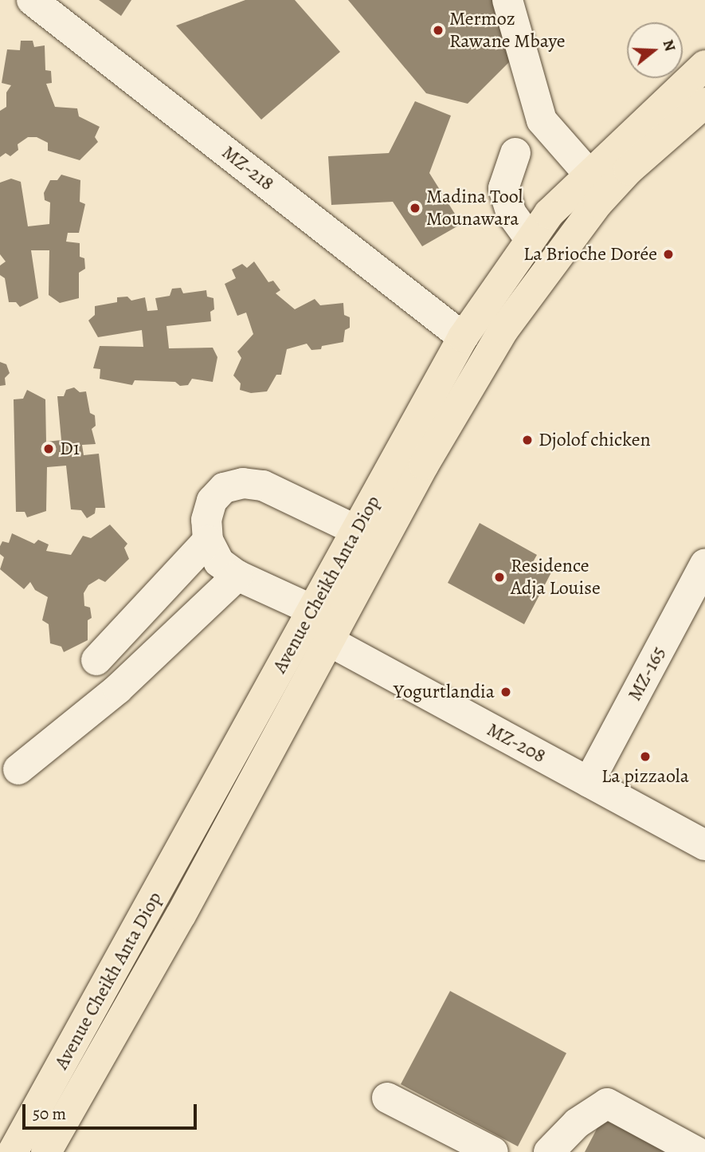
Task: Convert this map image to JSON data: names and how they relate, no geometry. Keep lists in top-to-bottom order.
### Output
{
  "streets": {
    "main road": ["Avenue Cheikh Anta Diop"],
    "street": ["MZ-218", "MZ-165", "MZ-208"]
  },
  "crossings": [
    ["MZ-218", "Avenue Cheikh Anta Diop"],
    ["Avenue Cheikh Anta Diop", "MZ-208"],
    ["MZ-165", "MZ-208"]
  ],
  "places": [
    "Mermoz Rawane Mbaye",
    "Madina Tool Mounawara",
    "La Brioche Dorée",
    "Djolof chicken",
    "D1",
    "Residence Adja Louise",
    "Yogurtlandia",
    "La pizzaola"
  ],
  "scale_bar": "50 m",
  "north": "right"
}
